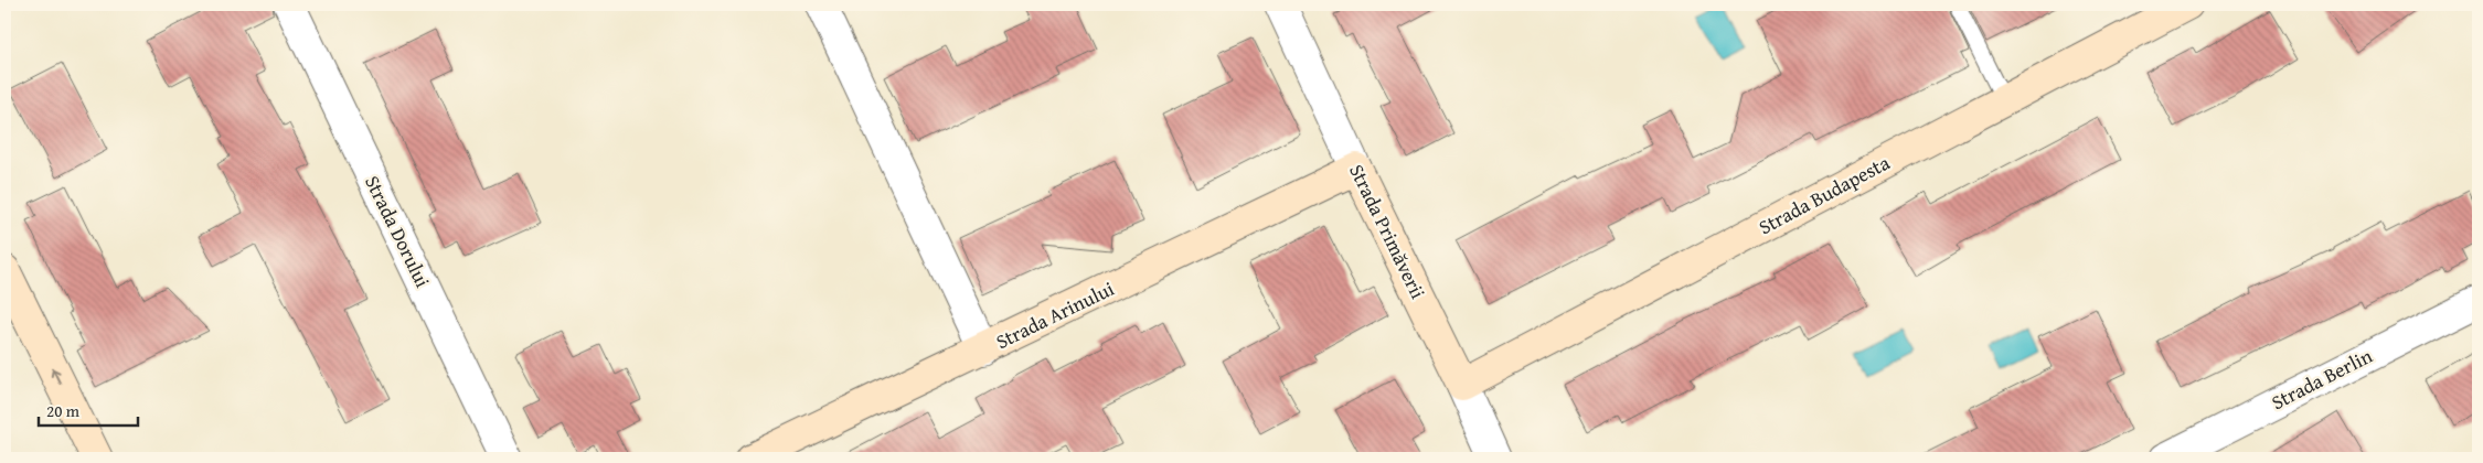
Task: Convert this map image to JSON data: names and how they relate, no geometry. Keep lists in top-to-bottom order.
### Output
{
  "streets": {
    "street": [
      "Strada Budapesta",
      "Strada Dorului",
      "Strada Primăverii",
      "Strada Arinului",
      "Strada Berlin"
    ]
  },
  "crossings": [
    ["Strada Budapesta", "Strada Primăverii"],
    ["Strada Primăverii", "Strada Arinului"]
  ],
  "scale_bar": "20 m"
}
